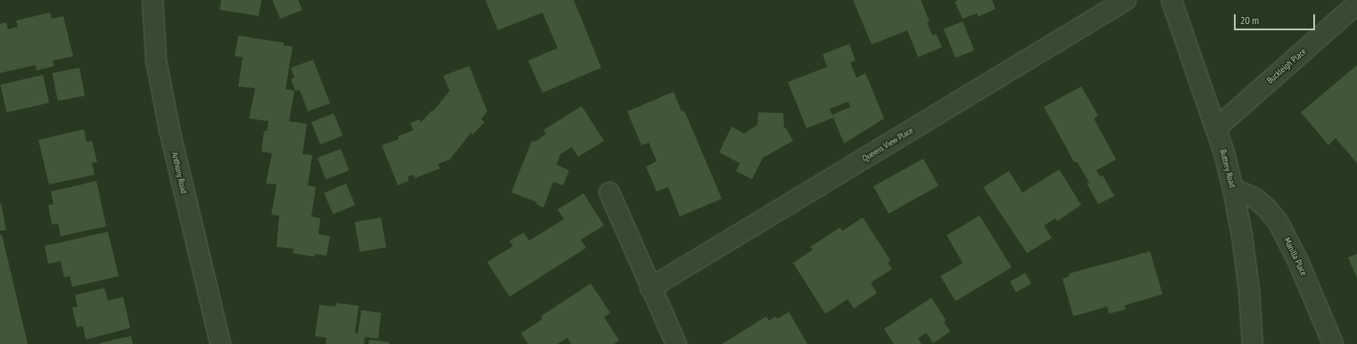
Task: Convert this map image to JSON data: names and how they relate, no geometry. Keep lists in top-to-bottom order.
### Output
{
  "streets": {
    "street": [
      "Buckleigh Place",
      "Queens View Place",
      "Buttery Road",
      "Anthony Road",
      "Manilla Place"
    ]
  },
  "crossings": [
    ["Buckleigh Place", "Buttery Road"],
    ["Buttery Road", "Manilla Place"]
  ],
  "scale_bar": "20 m"
}
